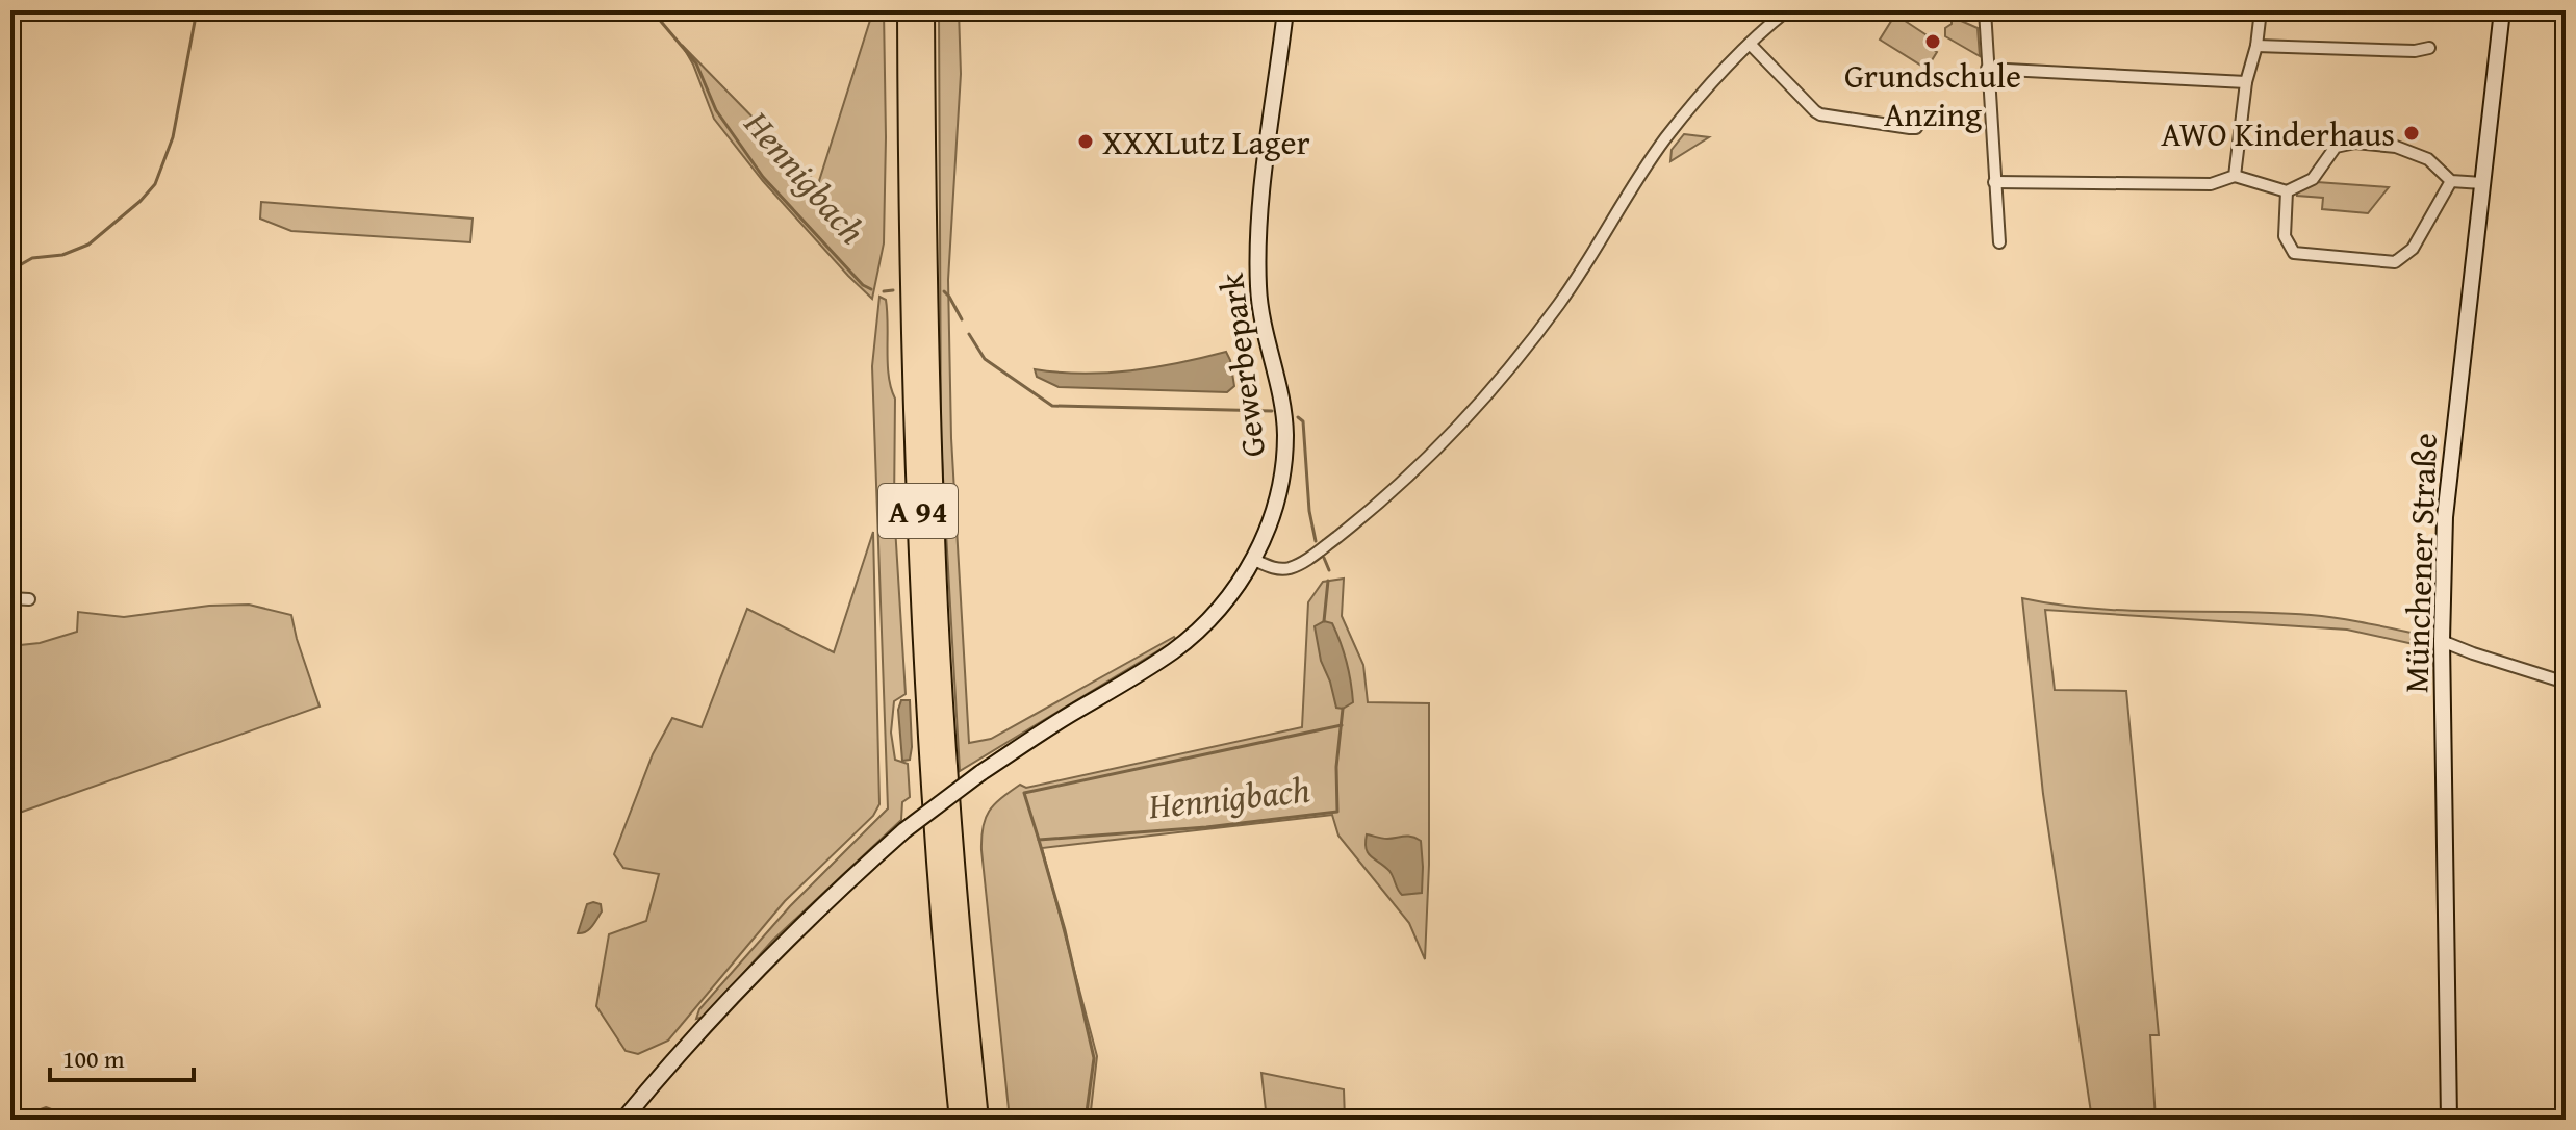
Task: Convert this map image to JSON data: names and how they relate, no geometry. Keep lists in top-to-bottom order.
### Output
{
  "streets": {
    "highway": ["A 94"],
    "street": ["Gewerbepark", "Münchener Straße"]
  },
  "water": ["Hennigbach"],
  "places": ["Grundschule Anzing", "AWO Kinderhaus", "XXXLutz Lager"],
  "scale_bar": "100 m"
}
